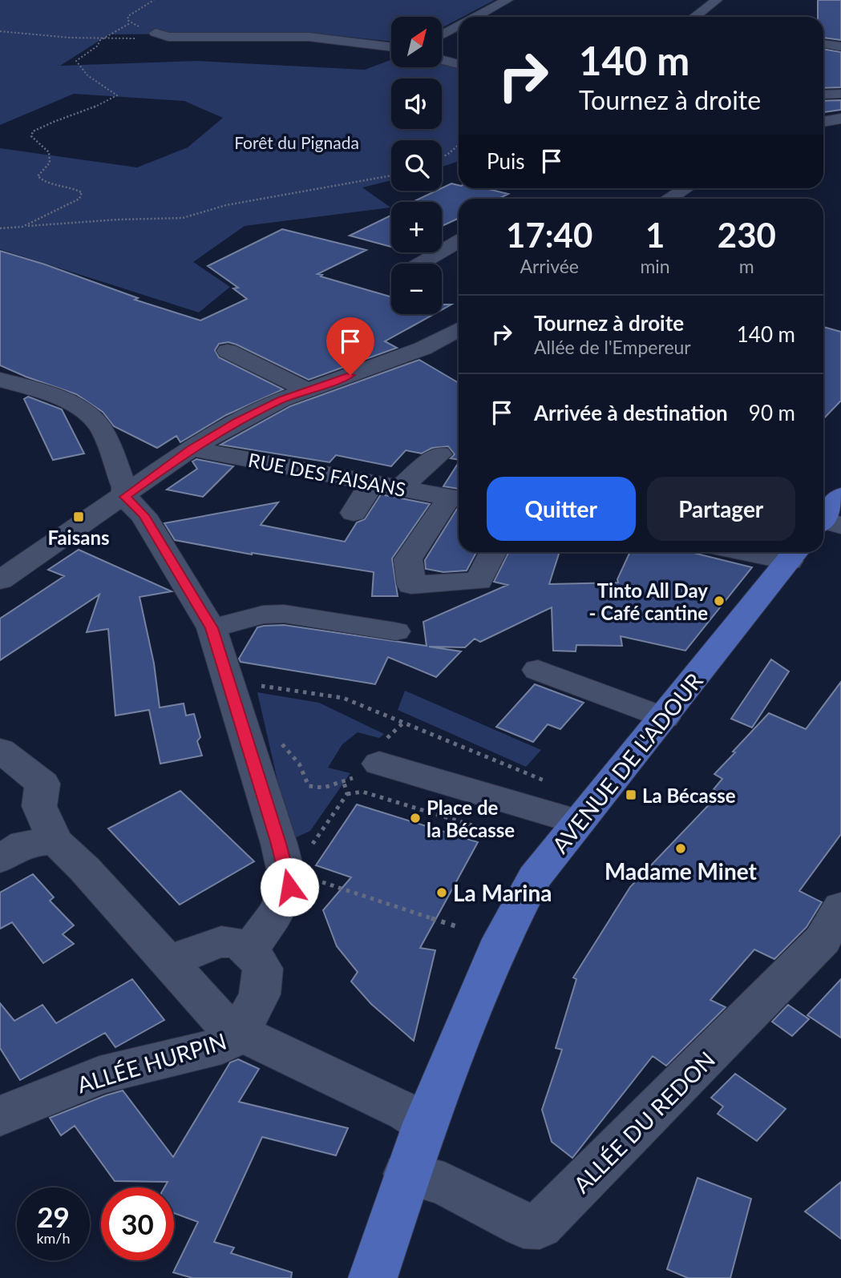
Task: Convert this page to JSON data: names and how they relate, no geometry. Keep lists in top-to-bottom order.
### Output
{
  "streets": {
    "main road": ["AVENUE DE L'ADOUR"],
    "street": ["RUE DES FAISANS", "ALLÉE HURPIN", "ALLÉE DU REDON"]
  },
  "crossings": [
    ["AVENUE DE L'ADOUR", "ALLÉE DU REDON"]
  ],
  "parks": ["Forêt du Pignada"],
  "places": {
    "transit": ["Faisans", "La Bécasse"],
    "other": [
      "Tinto All Day - Café cantine",
      "Place de la Bécasse",
      "Madame Minet",
      "La Marina"
    ]
  },
  "north": "top right",
  "page": {
    "map_buttons": ["+", "−"],
    "turn": ["140 m", "Tournez à droite"],
    "then": "Puis",
    "eta": [
      "17:40",
      "Arrivée",
      "1",
      "min",
      "230",
      "m"
    ],
    "list": [
      {
        "name": "Tournez à droite",
        "note": "Allée de l'Empereur",
        "value": "140 m"
      },
      {
        "name": "Arrivée à destination",
        "value": "90 m"
      }
    ],
    "buttons": ["Quitter", "Partager"],
    "speed": "29 km/h",
    "limit": "30"
  }
}
